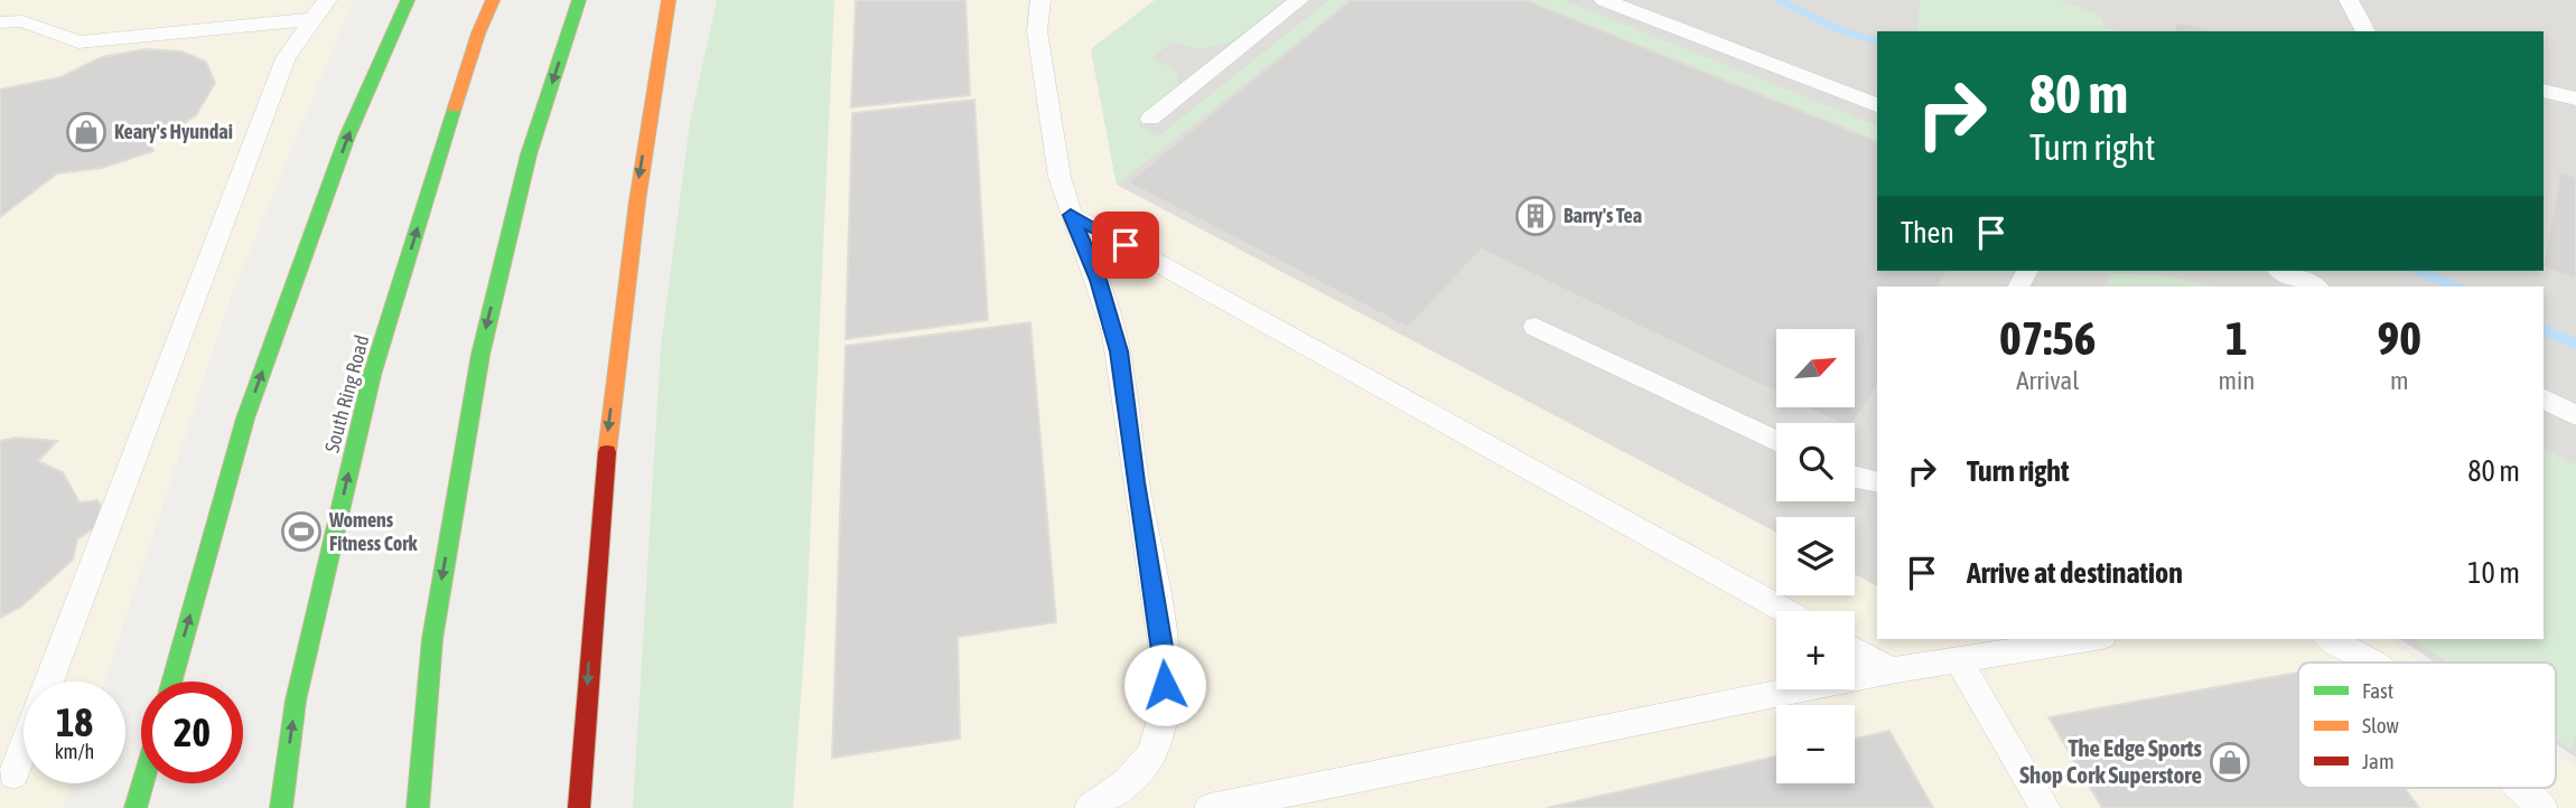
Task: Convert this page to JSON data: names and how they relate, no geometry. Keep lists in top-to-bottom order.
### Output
{
  "streets": {
    "highway": ["South Ring Road"]
  },
  "places": {
    "shop": ["Keary's Hyundai", "The Edge Sports Shop Cork Superstore"],
    "building": ["Barry's Tea"],
    "sports": ["Womens Fitness Cork"]
  },
  "legend": ["Fast", "Slow", "Jam"],
  "north": "top right",
  "page": {
    "turn": ["80 m", "Turn right"],
    "then": "Then",
    "eta": [
      "07:56",
      "Arrival",
      "1",
      "min",
      "90",
      "m"
    ],
    "map_buttons": ["+", "−"],
    "list": [
      {
        "name": "Turn right",
        "value": "80 m"
      },
      {
        "name": "Arrive at destination",
        "value": "10 m"
      }
    ],
    "speed": "18 km/h",
    "limit": "20"
  }
}
